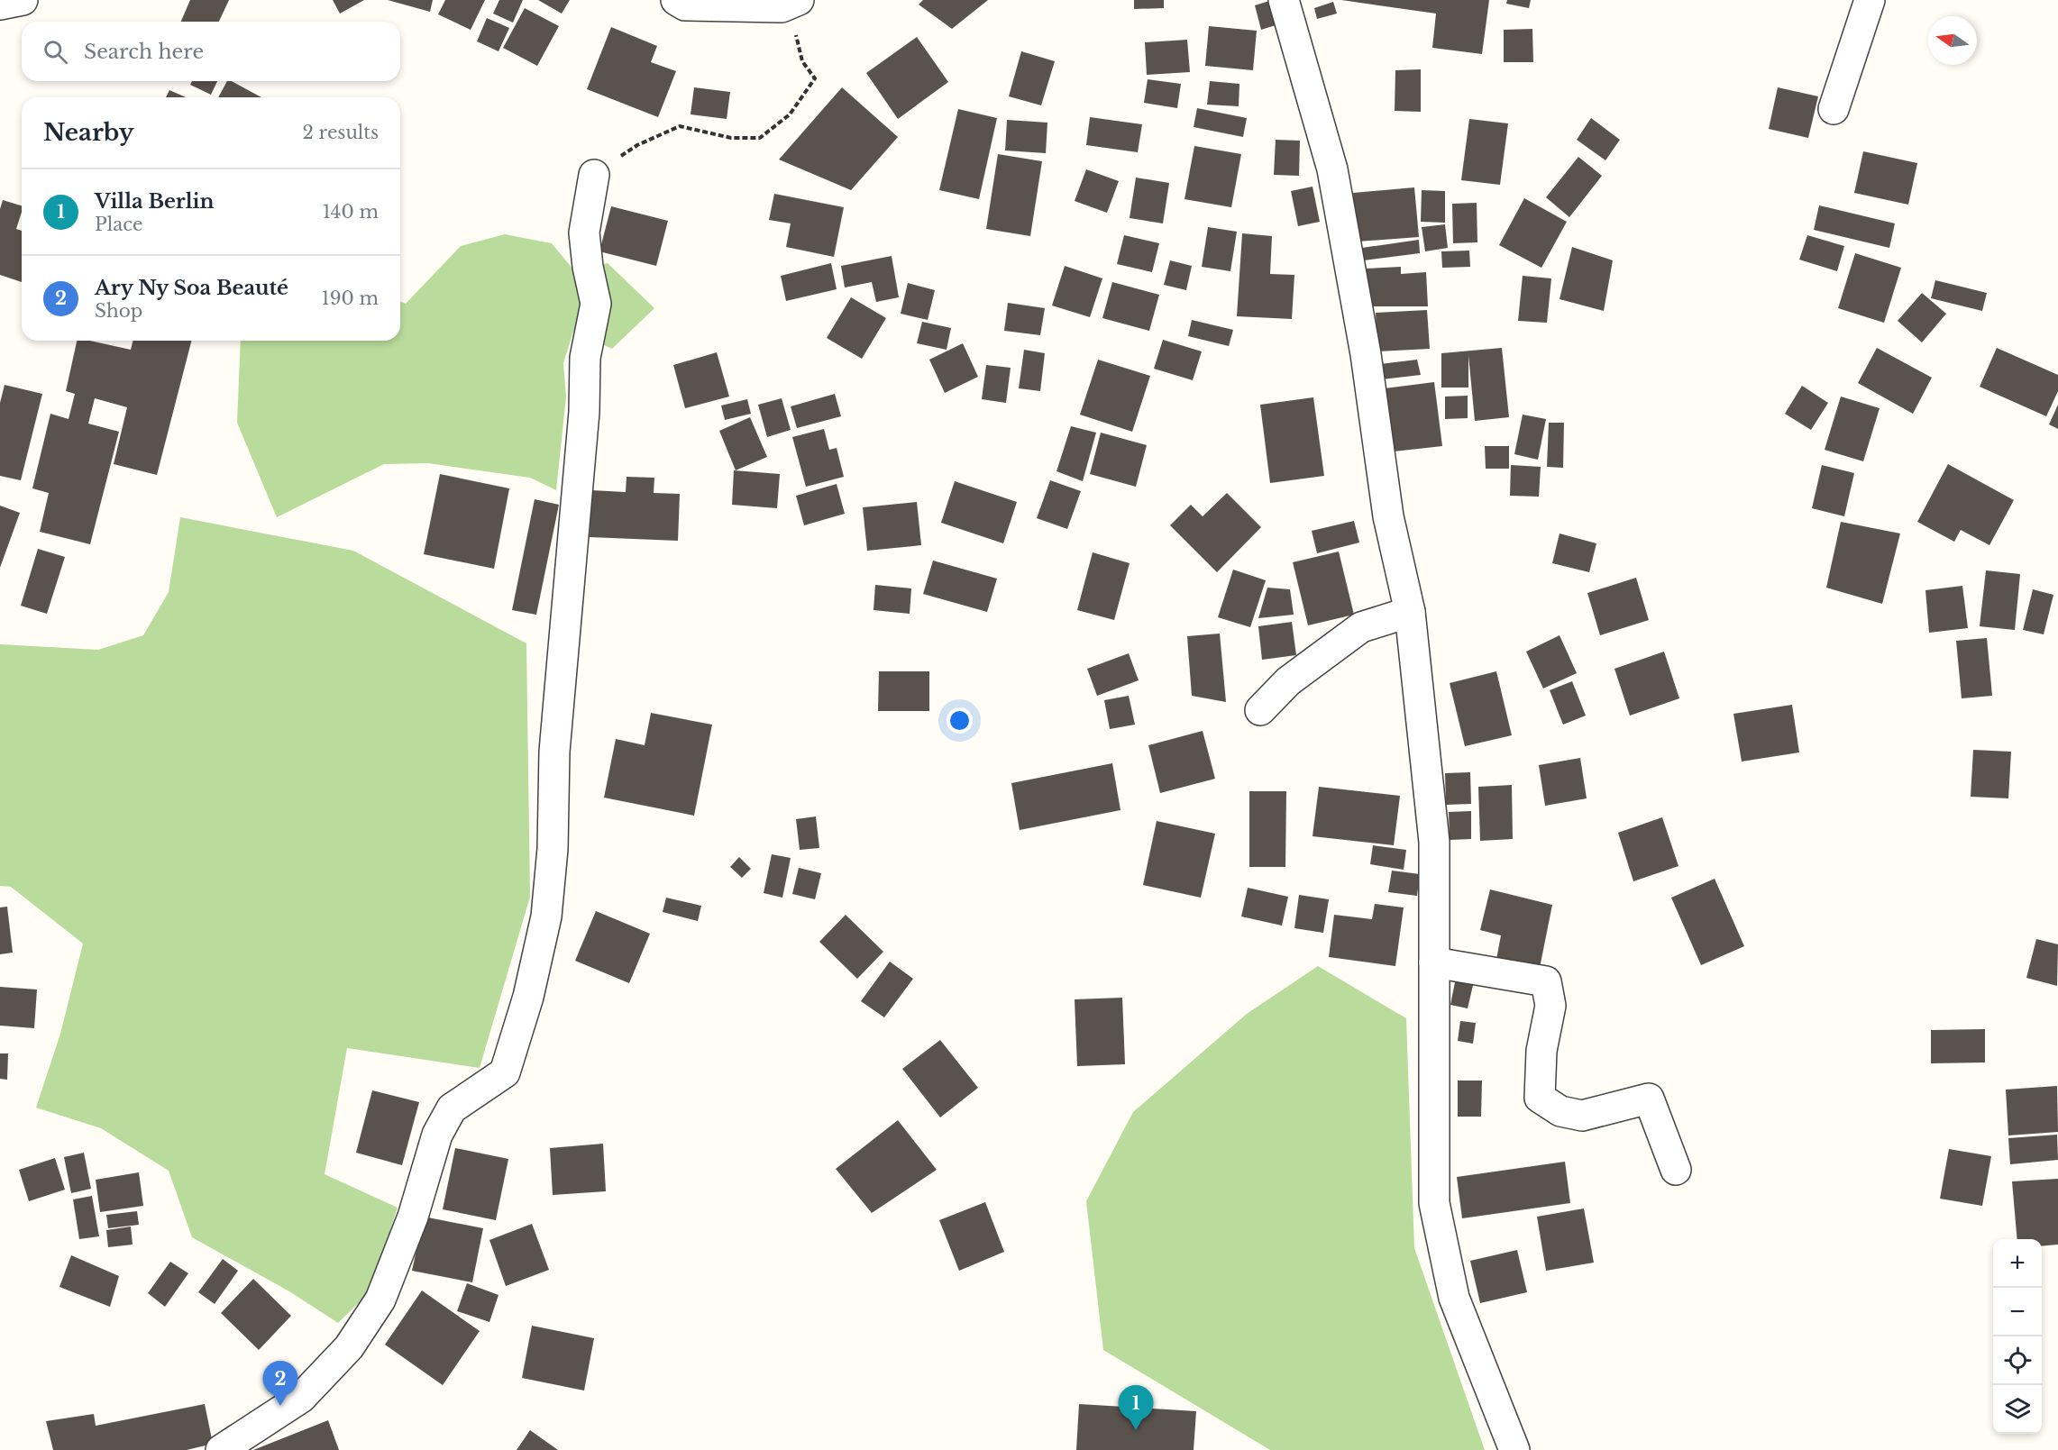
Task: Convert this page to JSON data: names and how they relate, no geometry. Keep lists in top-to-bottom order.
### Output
{
  "north": "left",
  "page": {
    "search": "Search here",
    "heading": ["Nearby", "2 results"],
    "list": [
      {
        "mark": "1",
        "name": "Villa Berlin",
        "note": "Place",
        "value": "140 m"
      },
      {
        "mark": "2",
        "name": "Ary Ny Soa Beauté",
        "note": "Shop",
        "value": "190 m"
      }
    ],
    "map_buttons": ["+", "−"],
    "pins": ["2", "1"]
  }
}
